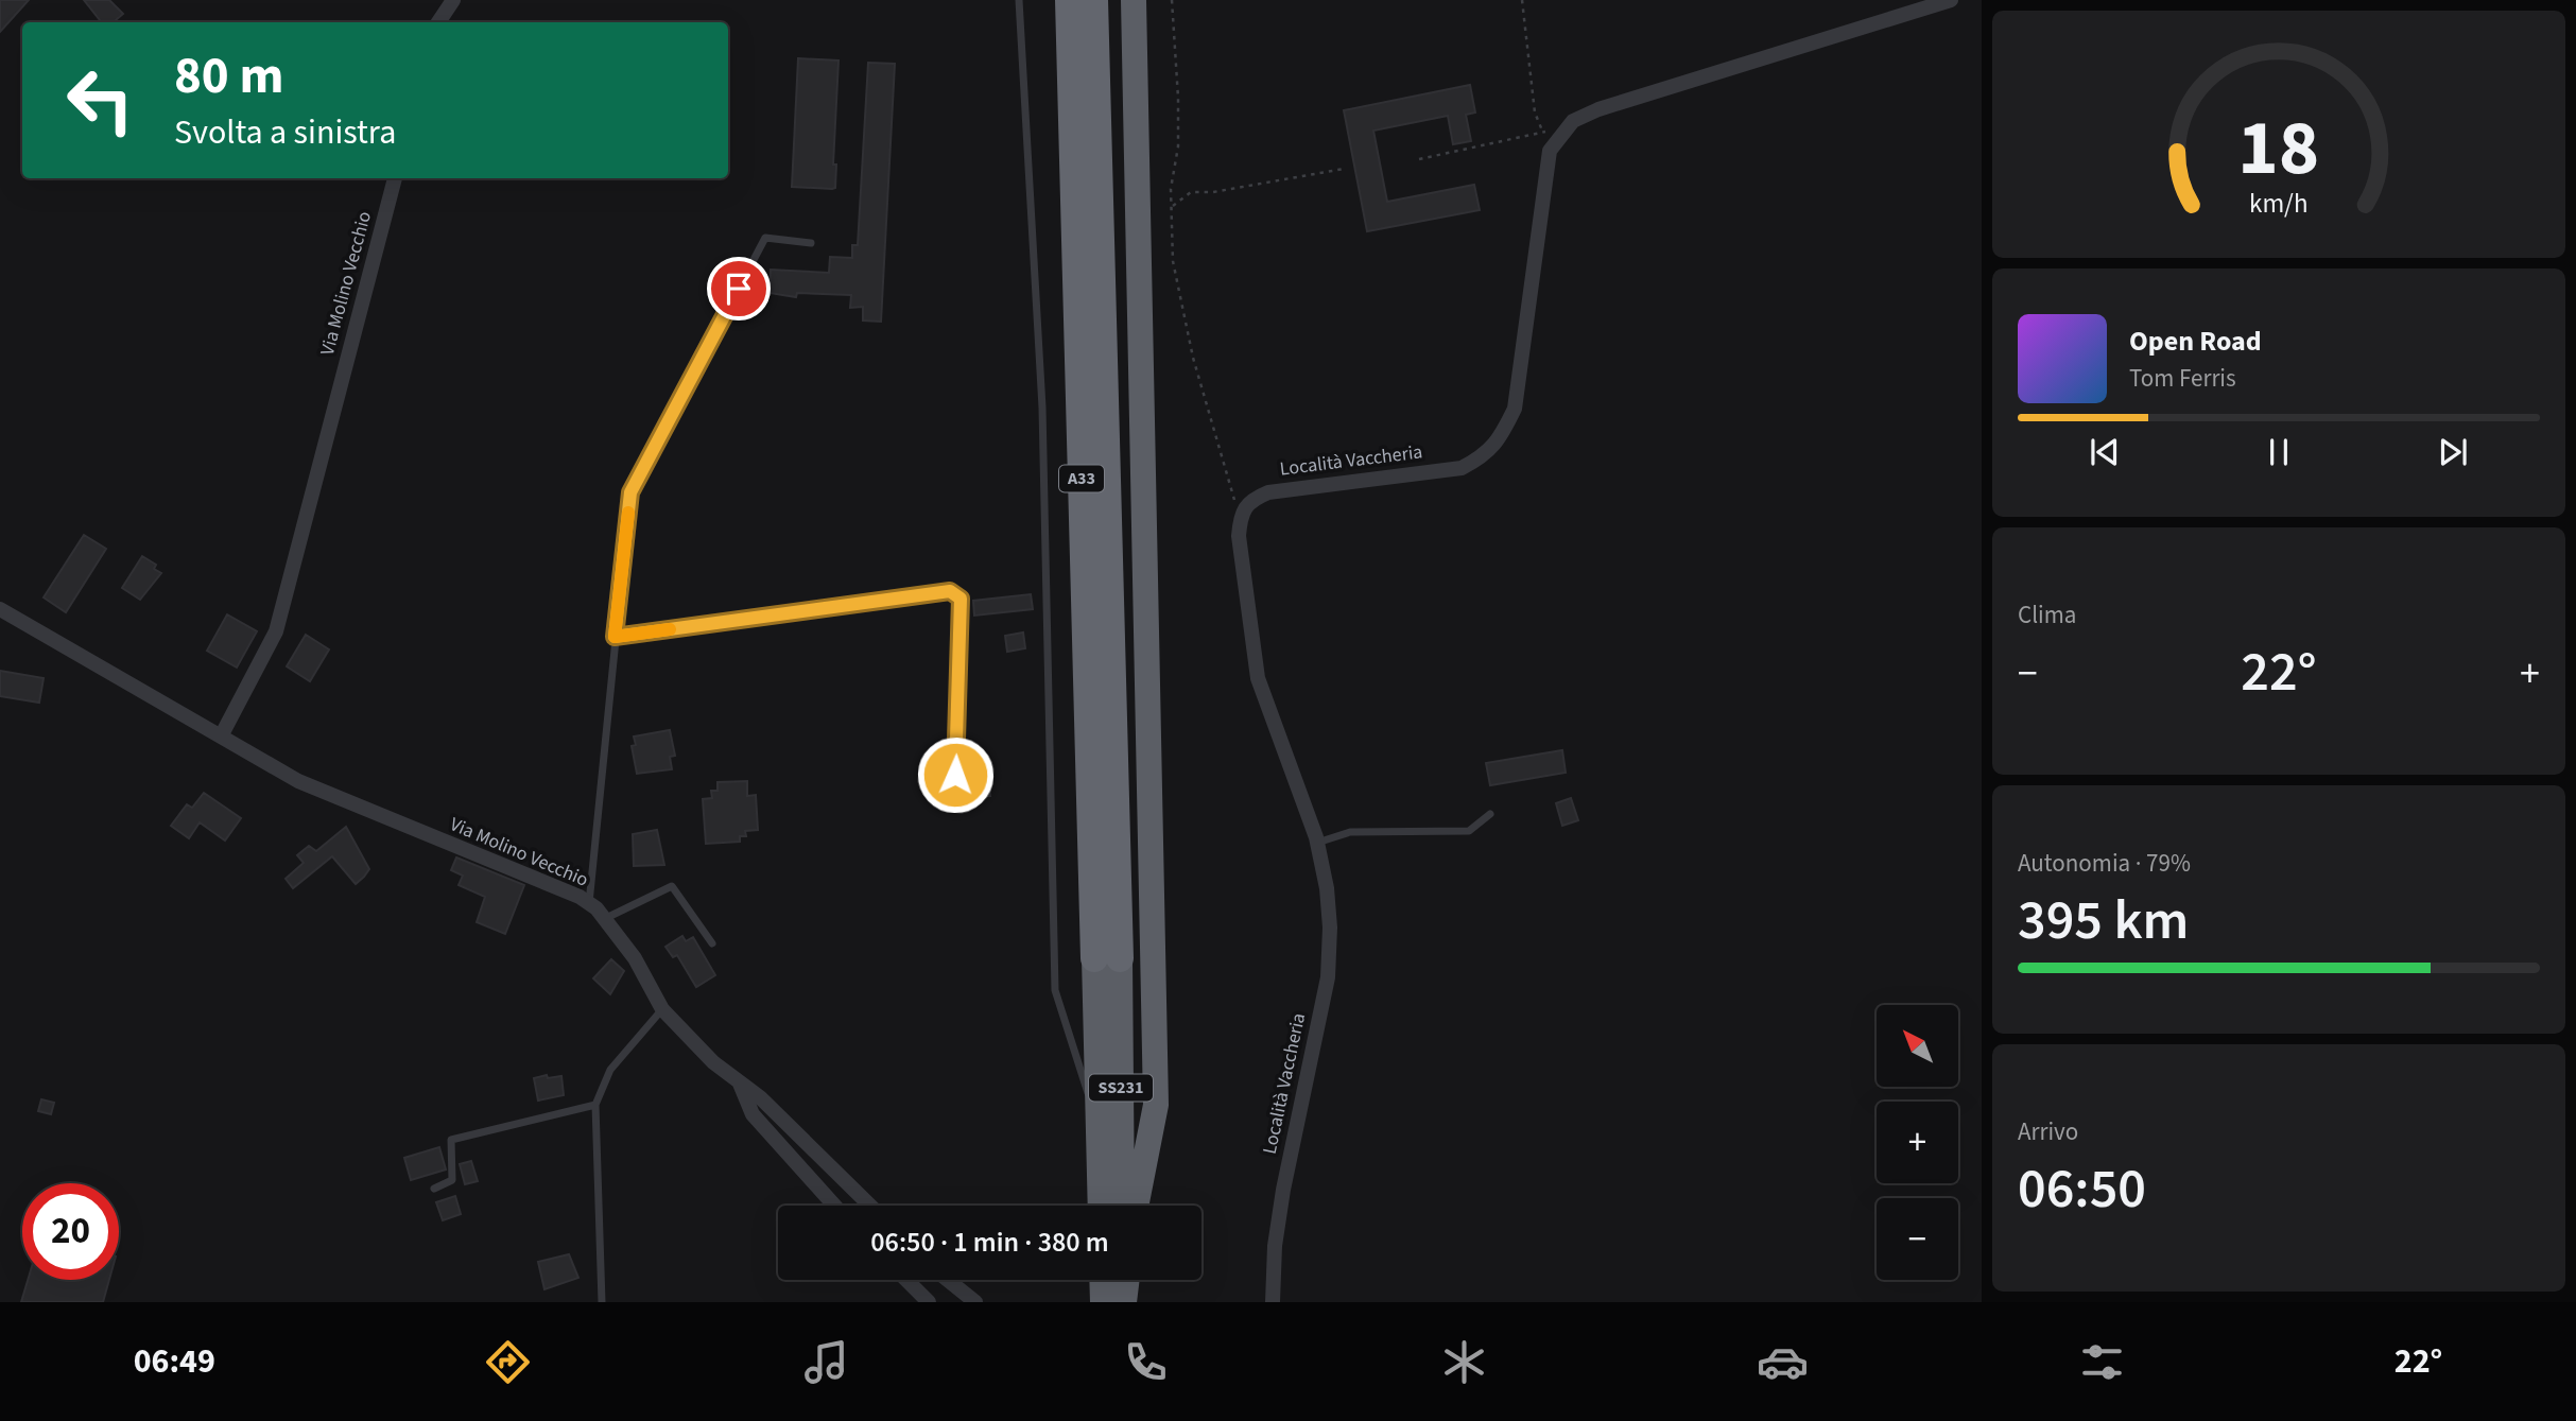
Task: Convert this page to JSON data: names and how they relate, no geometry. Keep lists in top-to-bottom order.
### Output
{
  "streets": {
    "highway": ["A33", "SS231"],
    "street": ["Via Molino Vecchio", "Località Vaccheria"]
  },
  "crossings": [
    ["A33", "SS231"]
  ],
  "north": "top left",
  "page": {
    "turn": ["80 m", "Svolta a sinistra"],
    "song": ["Open Road", "Tom Ferris"],
    "tile": [
      "Clima",
      ["Autonomia · 79%", "395 km"],
      ["Arrivo", "06:50"]
    ],
    "heat": ["−", "22°", "+"],
    "map_buttons": ["+", "−"],
    "limit": "20",
    "trip": "06:50 · 1 min · 380 m",
    "tabs": ["06:49", "22°"],
    "gauge": ["18", "km/h"]
  }
}
